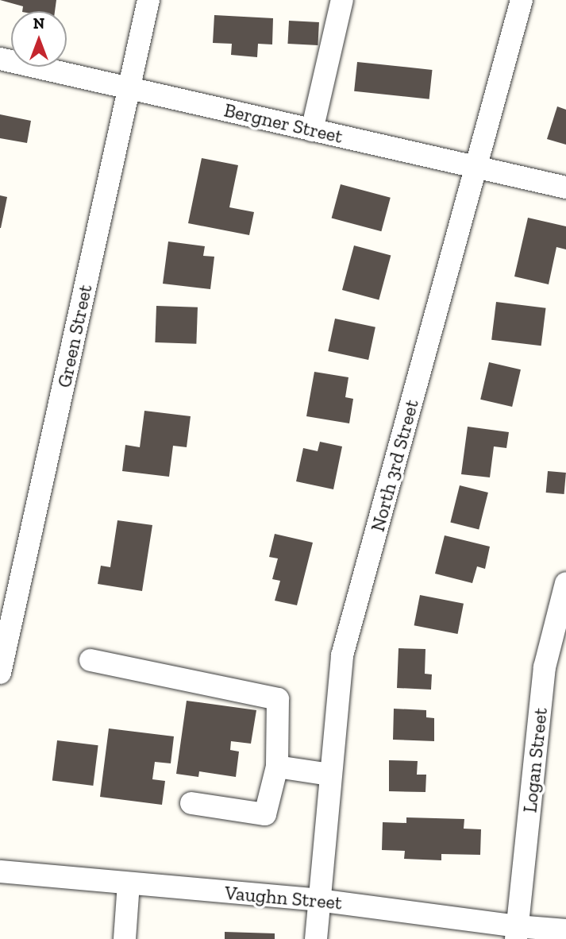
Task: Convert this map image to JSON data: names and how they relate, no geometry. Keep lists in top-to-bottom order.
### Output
{
  "streets": {
    "street": [
      "Bergner Street",
      "Green Street",
      "North 3rd Street",
      "Logan Street",
      "Vaughn Street"
    ]
  },
  "crossings": [
    ["Bergner Street", "Green Street"],
    ["Bergner Street", "North 3rd Street"],
    ["North 3rd Street", "Vaughn Street"],
    ["Logan Street", "Vaughn Street"]
  ],
  "north": "top"
}
